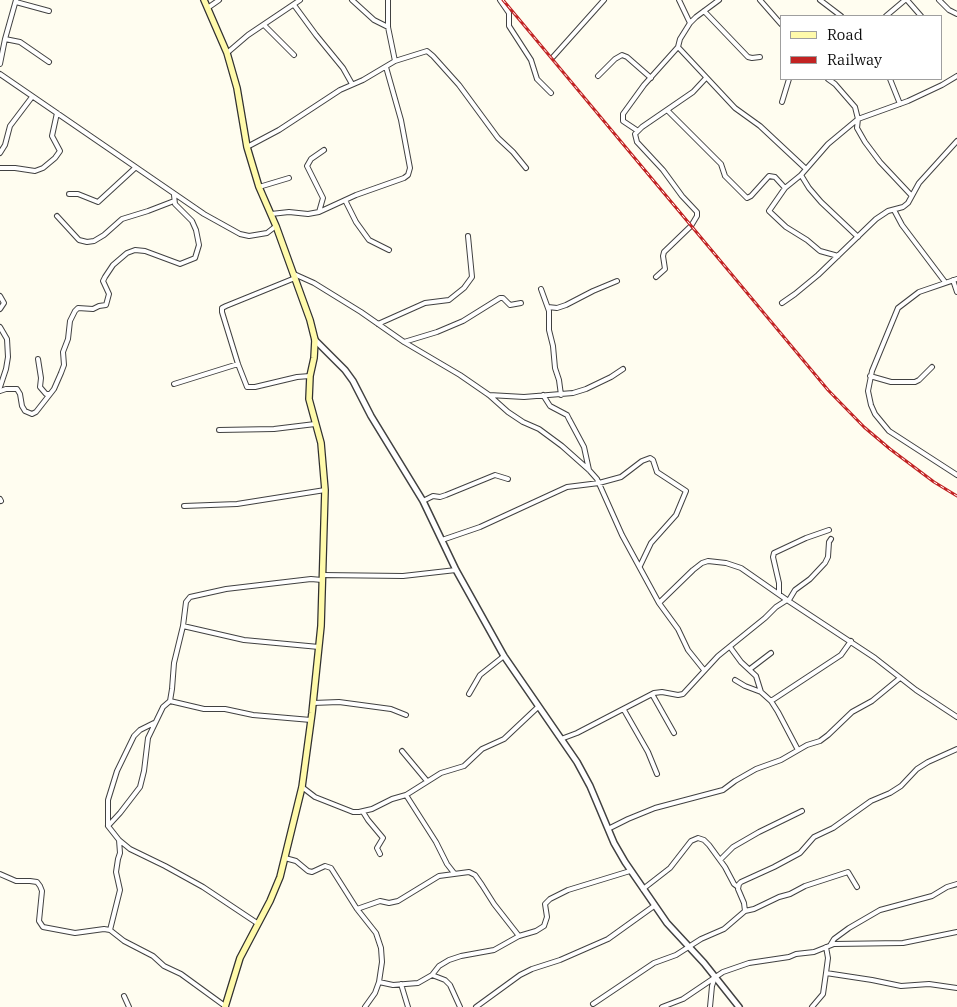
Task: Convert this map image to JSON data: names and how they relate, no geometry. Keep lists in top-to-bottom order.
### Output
{
  "legend": ["Road", "Railway"]
}
